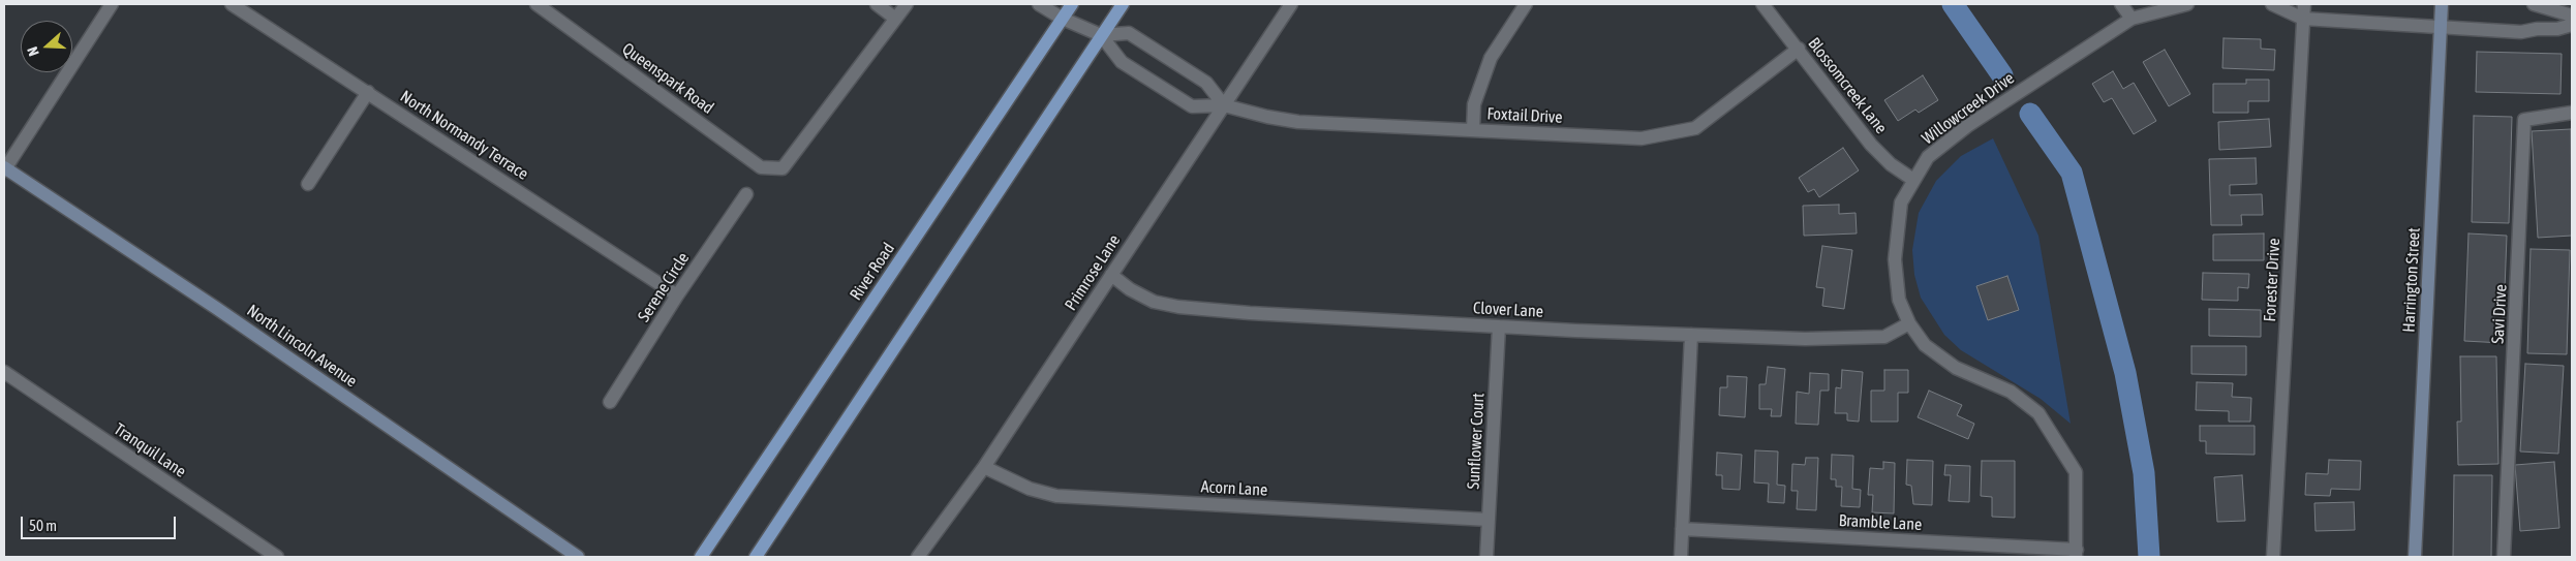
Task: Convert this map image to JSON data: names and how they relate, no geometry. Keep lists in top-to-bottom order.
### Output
{
  "streets": {
    "main road": ["River Road", "Harrington Street", "North Lincoln Avenue"],
    "street": [
      "Queenspark Road",
      "Blossomcreek Lane",
      "Willowcreek Drive",
      "Foxtail Drive",
      "North Normandy Terrace",
      "Primrose Lane",
      "Forester Drive",
      "Serene Circle",
      "Clover Lane",
      "Savi Drive",
      "Sunflower Court",
      "Tranquil Lane",
      "Acorn Lane",
      "Bramble Lane"
    ]
  },
  "crossings": [
    ["Blossomcreek Lane", "Willowcreek Drive"],
    ["Blossomcreek Lane", "Foxtail Drive"],
    ["Willowcreek Drive", "Clover Lane"],
    ["Willowcreek Drive", "Bramble Lane"],
    ["Foxtail Drive", "Primrose Lane"],
    ["North Normandy Terrace", "Serene Circle"],
    ["Primrose Lane", "Clover Lane"],
    ["Primrose Lane", "Acorn Lane"],
    ["Clover Lane", "Sunflower Court"],
    ["Sunflower Court", "Acorn Lane"]
  ],
  "scale_bar": "50 m",
  "north": "left"
}
